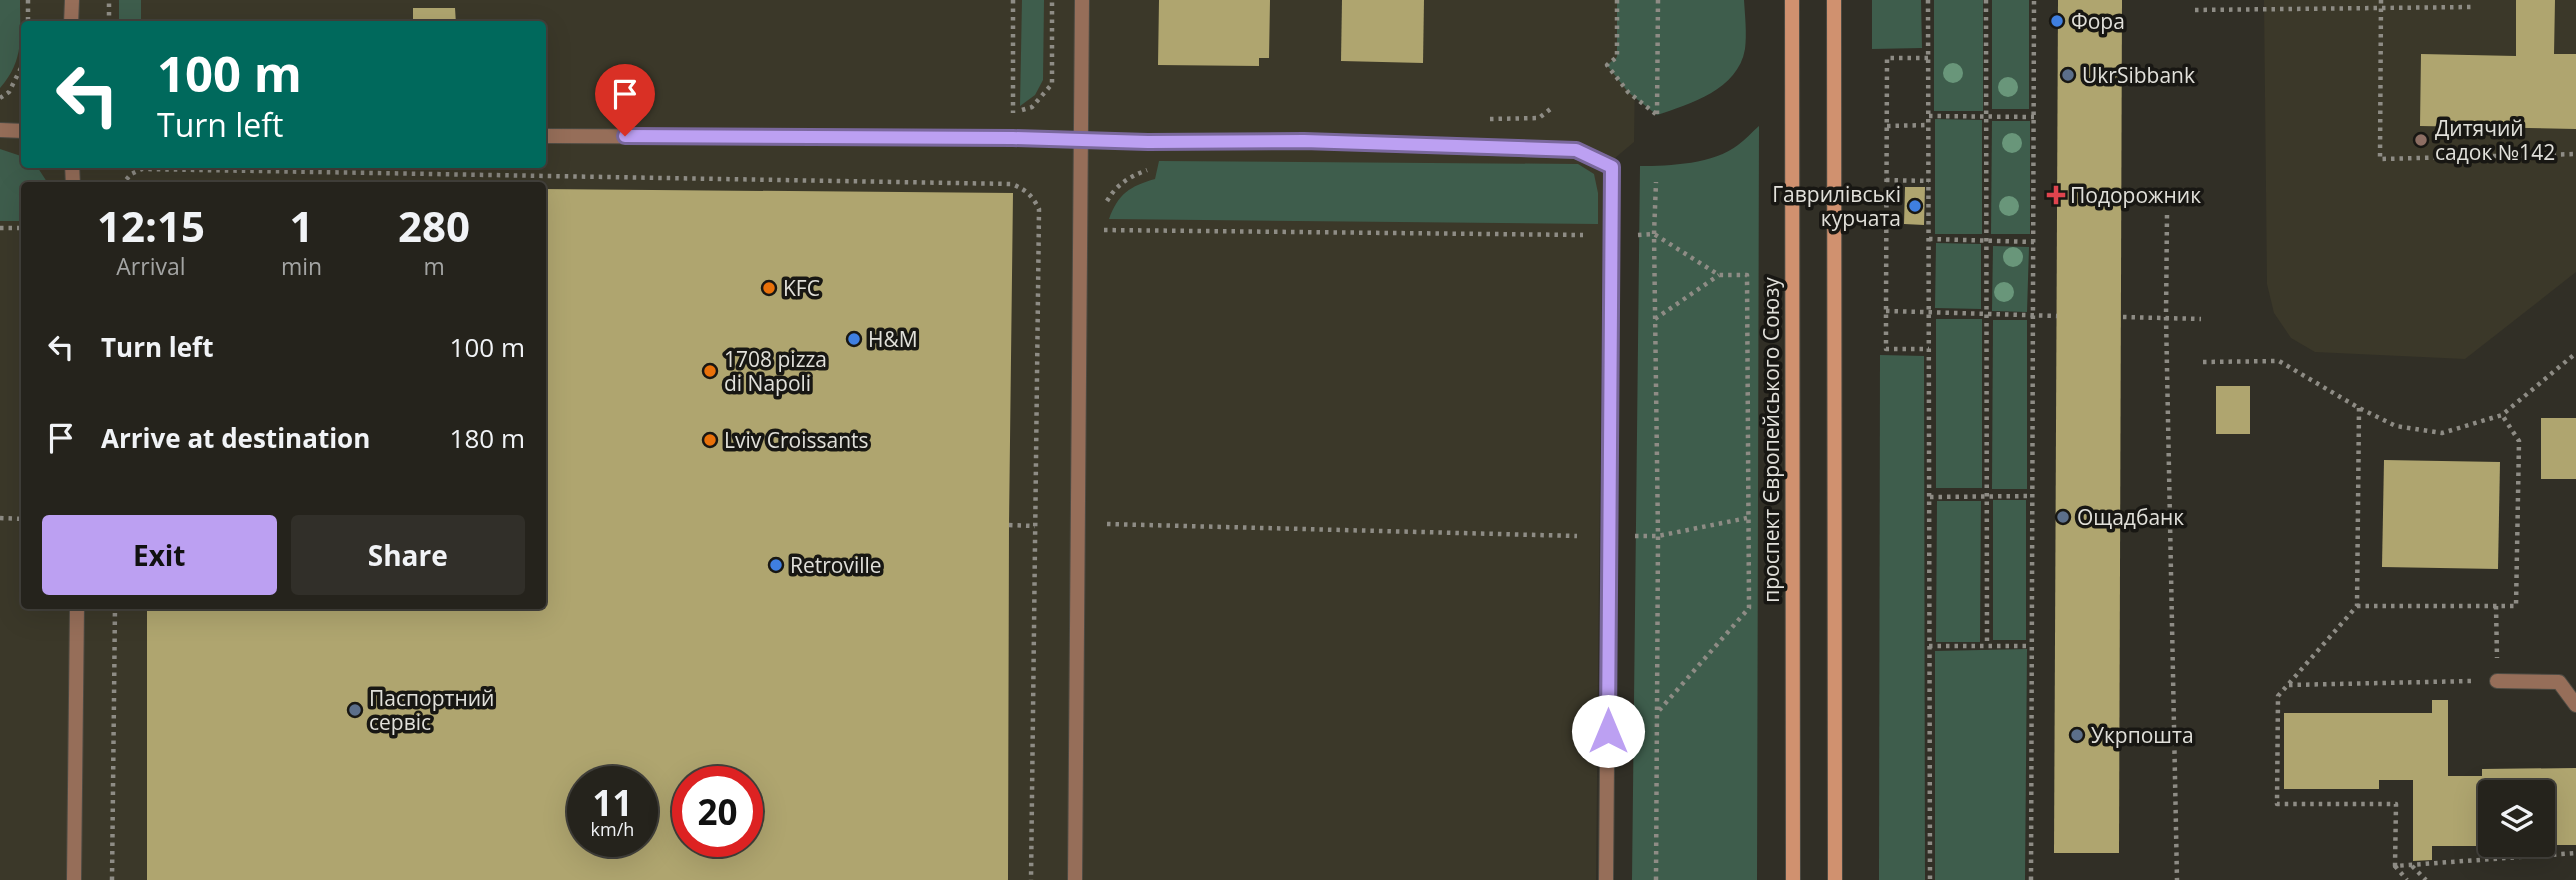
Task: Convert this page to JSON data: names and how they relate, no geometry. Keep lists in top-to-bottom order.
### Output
{
  "streets": {
    "main road": ["проспект Європейського Союзу"]
  },
  "places": {
    "other": [
      "Фора",
      "UkrSibbank",
      "Дитячий садок №142",
      "Гаврилівські курчата",
      "KFC",
      "H&M",
      "1708 pizza di Napoli",
      "Lviv Croissants",
      "Ощадбанк",
      "Retroville",
      "Паспортний сервіс",
      "Укрпошта"
    ],
    "health": ["Подорожник"]
  },
  "page": {
    "turn": ["100 m", "Turn left"],
    "eta": [
      "12:15",
      "Arrival",
      "1",
      "min",
      "280",
      "m"
    ],
    "list": [
      {
        "name": "Turn left",
        "value": "100 m"
      },
      {
        "name": "Arrive at destination",
        "value": "180 m"
      }
    ],
    "buttons": ["Exit", "Share"],
    "speed": "11 km/h",
    "limit": "20"
  }
}
